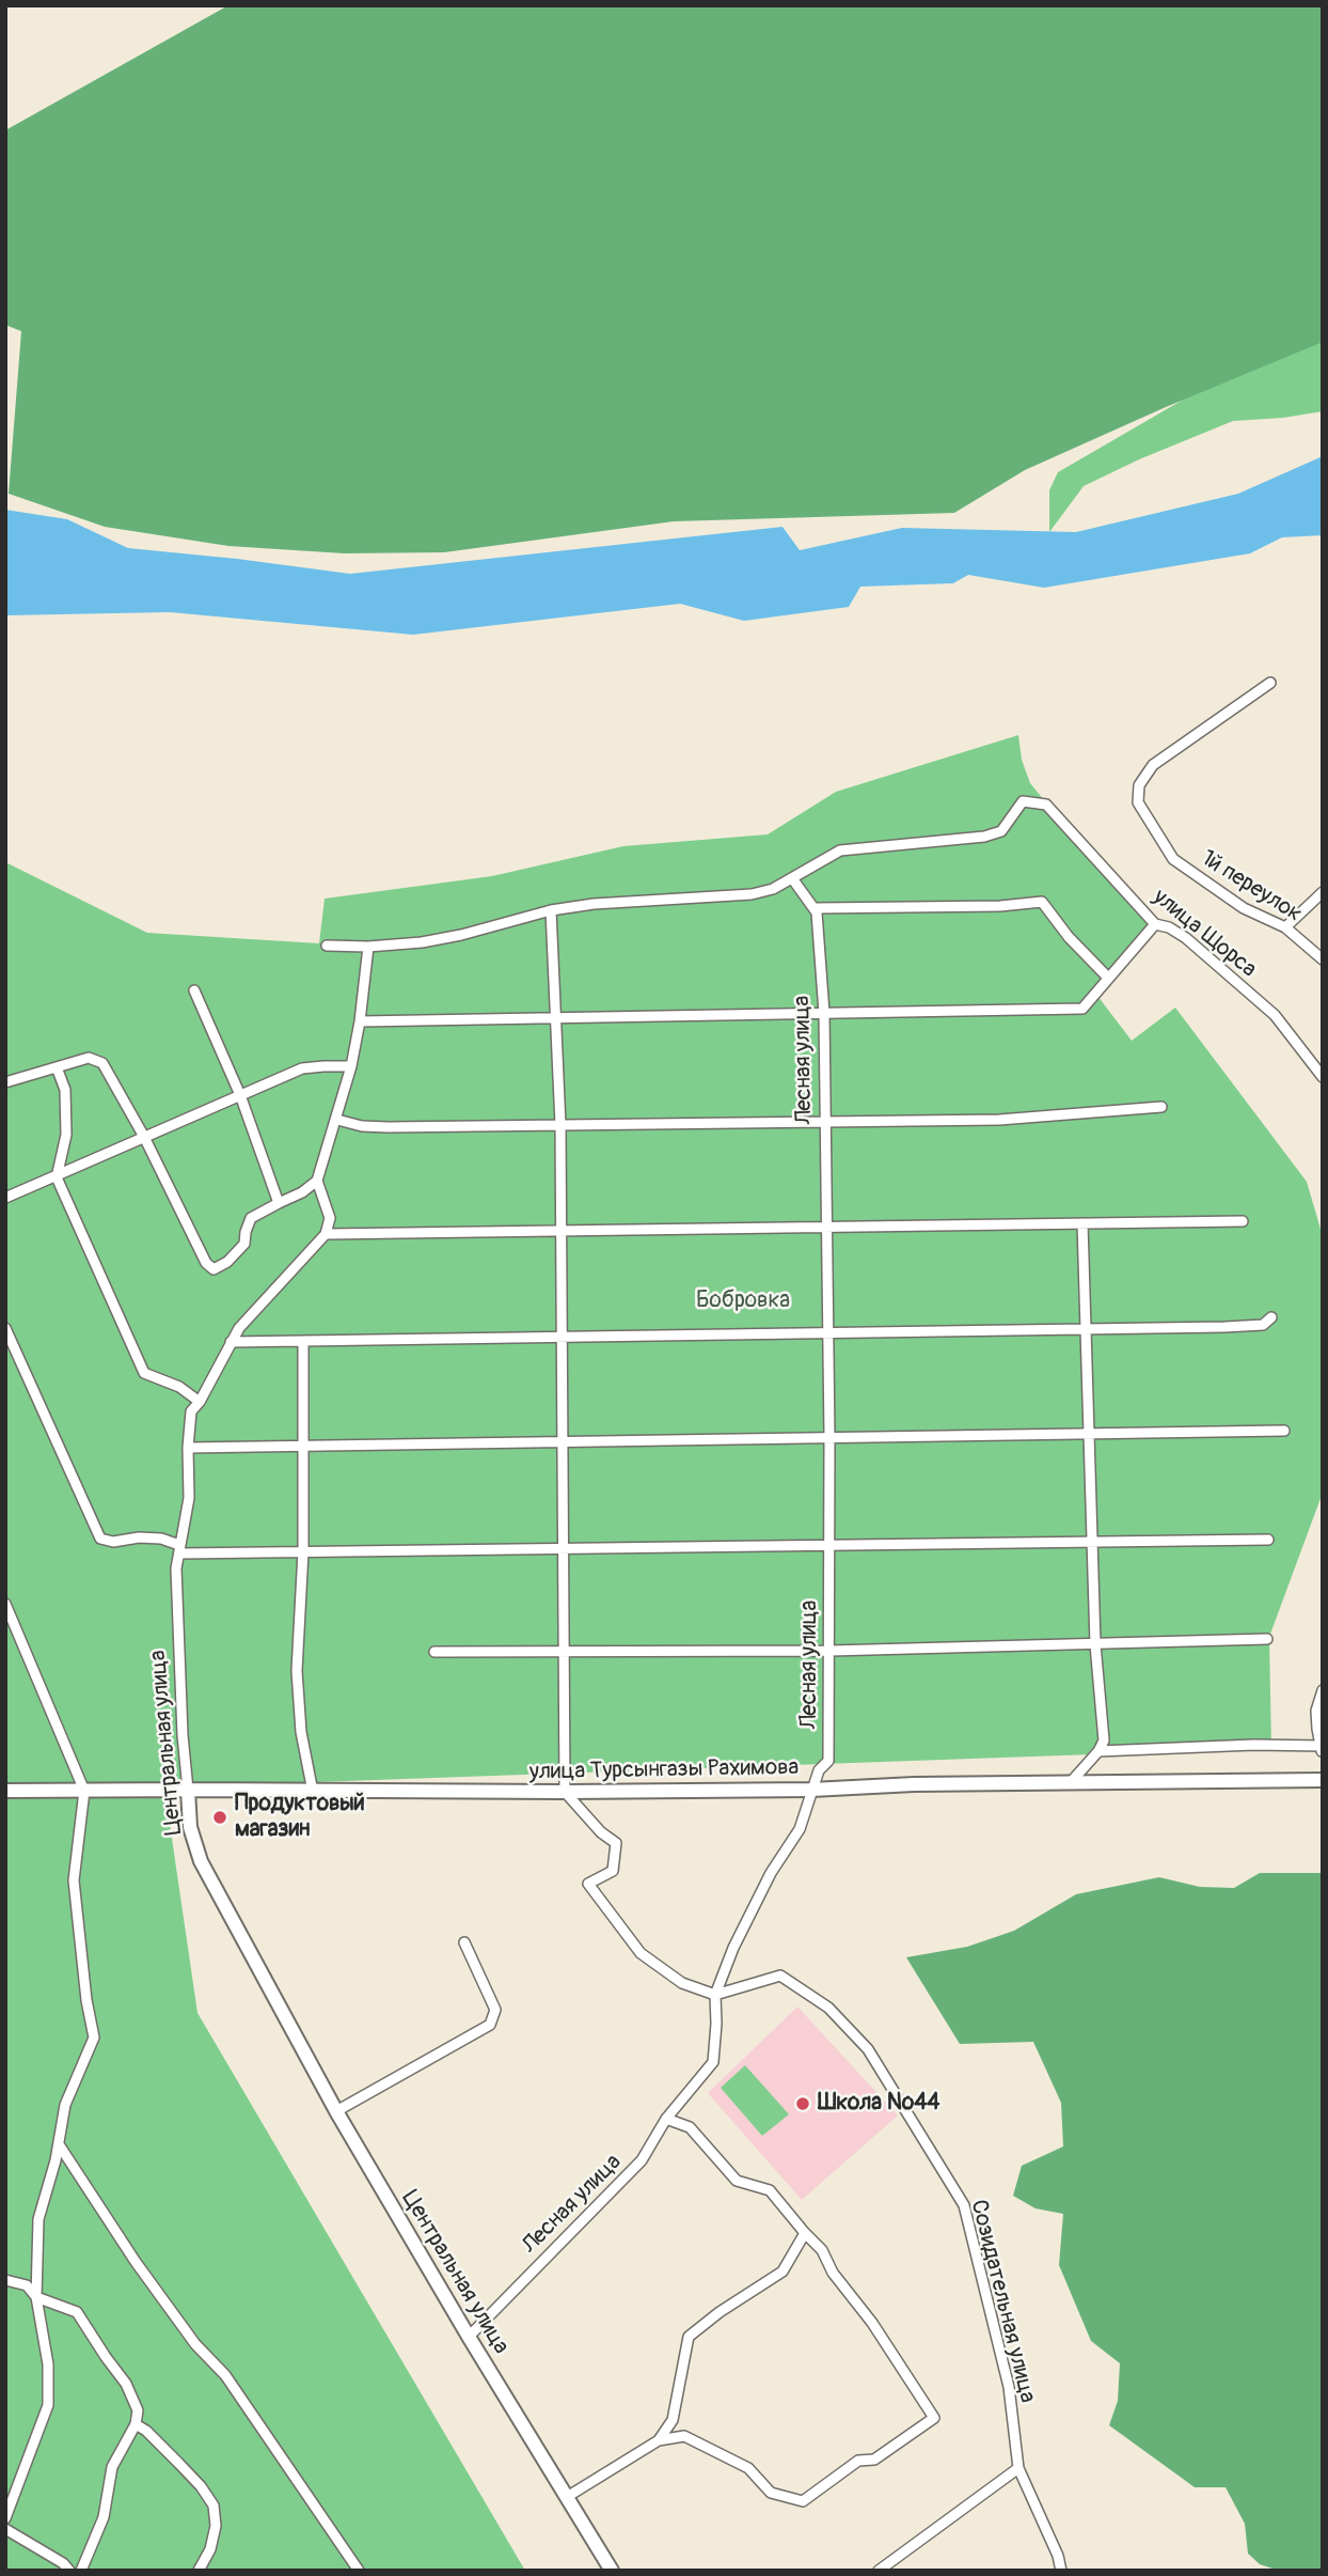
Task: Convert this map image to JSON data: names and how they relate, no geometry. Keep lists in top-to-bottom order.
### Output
{
  "streets": {
    "street": [
      "1й переулок",
      "улица Щорса",
      "Лесная улица",
      "Центральная улица",
      "улица Турсынгазы Рахимова",
      "Созидательная улица"
    ]
  },
  "crossings": [
    ["Лесная улица", "Центральная улица"],
    ["Лесная улица", "улица Турсынгазы Рахимова"],
    ["Лесная улица", "Созидательная улица"],
    ["Центральная улица", "улица Турсынгазы Рахимова"]
  ],
  "parks": ["Бобровка"],
  "places": ["Продуктовый магазин", "Школа №44"]
}
